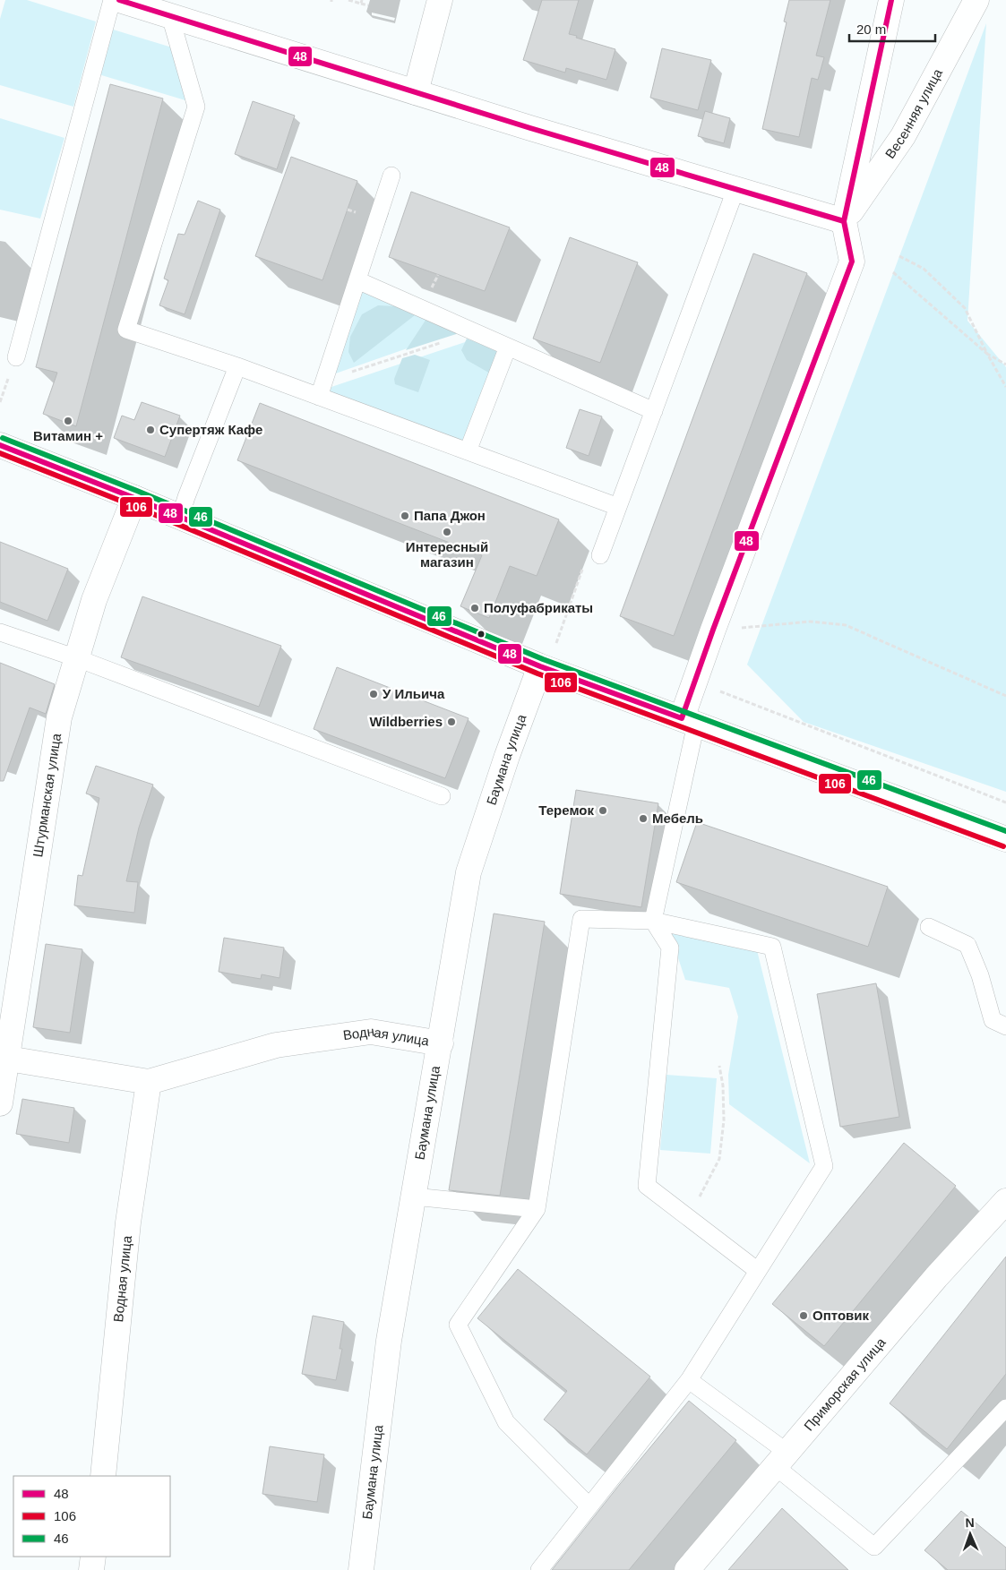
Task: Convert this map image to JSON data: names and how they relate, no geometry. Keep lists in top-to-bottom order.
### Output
{
  "streets": {
    "street": [
      "Весенняя улица",
      "Баумана улица",
      "Штурманская улица",
      "Водная улица",
      "Приморская улица"
    ]
  },
  "crossings": [
    ["Баумана улица", "Водная улица"],
    ["Штурманская улица", "Водная улица"]
  ],
  "places": [
    "Витамин +",
    "Супертяж Кафе",
    "Папа Джон",
    "Интересный магазин",
    "Полуфабрикаты",
    "У Ильича",
    "Wildberries",
    "Теремок",
    "Мебель",
    "Оптовик"
  ],
  "lines": ["transit line 48", "transit line 46", "transit line 106"],
  "legend": ["48", "106", "46"],
  "scale_bar": "20 m",
  "north": "top"
}
